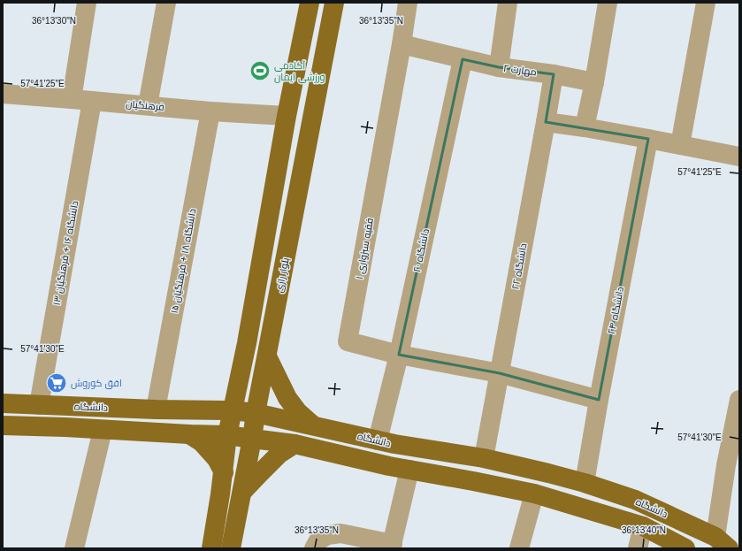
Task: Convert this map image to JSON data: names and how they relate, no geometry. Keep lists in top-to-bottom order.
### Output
{
  "streets": {
    "main road": ["بلوار رازی", "دانشگاه"],
    "street": [
      "مهارت ۲",
      "فرهنگیان",
      "فقیه سبزواری ۱",
      "دانشگاه ۲۰",
      "دانشگاه ۱۶ + فرهنگیان ۱۳",
      "دانشگاه ۱۸ + فرهنگیان ۱۵",
      "دانشگاه ۲۲",
      "دانشگاه ۲۴"
    ]
  },
  "crossings": [
    ["مهارت ۲", "فقیه سبزواری ۱"],
    ["مهارت ۲", "دانشگاه ۲۰"],
    ["مهارت ۲", "دانشگاه ۲۲"],
    ["فرهنگیان", "دانشگاه ۱۶ + فرهنگیان ۱۳"],
    ["فرهنگیان", "دانشگاه ۱۸ + فرهنگیان ۱۵"],
    ["فقیه سبزواری ۱", "دانشگاه ۲۰"],
    ["فقیه سبزواری ۱", "دانشگاه ۲۲"],
    ["فقیه سبزواری ۱", "دانشگاه ۲۴"],
    ["دانشگاه ۲۰", "دانشگاه"],
    ["دانشگاه ۱۶ + فرهنگیان ۱۳", "دانشگاه"],
    ["دانشگاه ۱۸ + فرهنگیان ۱۵", "دانشگاه"],
    ["دانشگاه ۲۲", "دانشگاه"],
    ["بلوار رازی", "دانشگاه"],
    ["دانشگاه ۲۴", "دانشگاه"]
  ],
  "places": {
    "sports": ["آکادمی ورزشی ایمان"],
    "supermarket": ["افق کوروش"]
  },
  "coordinates": [
    "36°13'30\"N",
    "36°13'35\"N",
    "57°41'25\"E",
    "57°41'30\"E",
    "36°13'40\"N"
  ]
}
